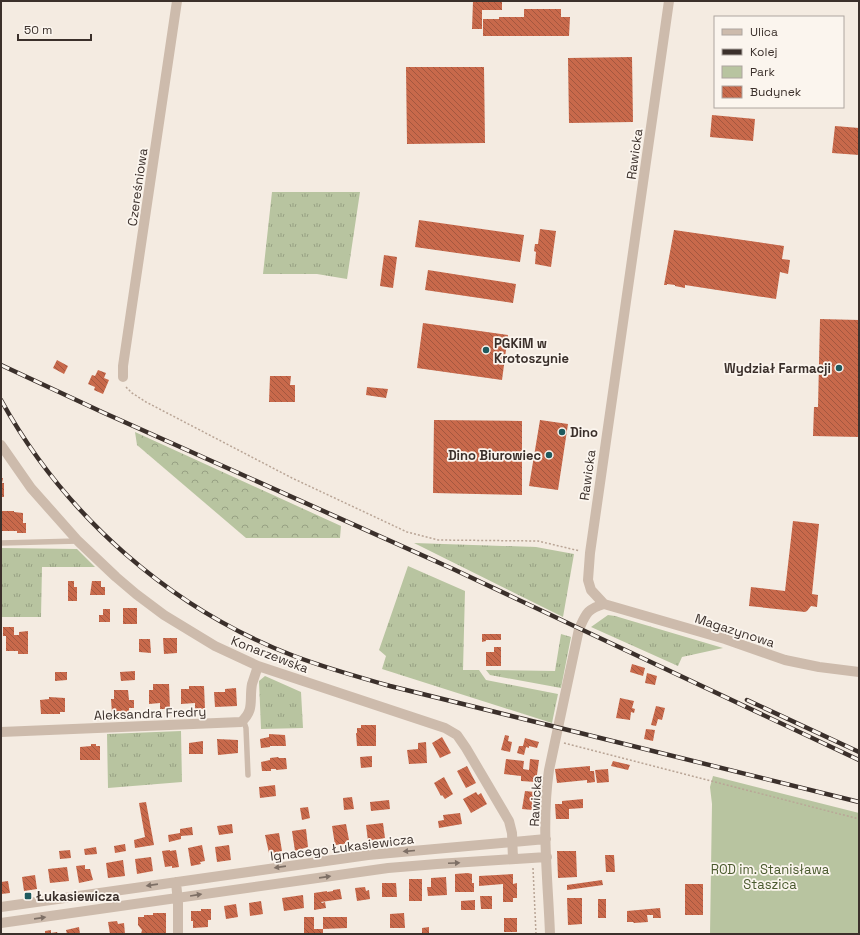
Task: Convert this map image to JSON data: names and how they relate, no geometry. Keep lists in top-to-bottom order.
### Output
{
  "streets": {
    "street": [
      "Rawicka",
      "Czereśniowa",
      "Magazynowa",
      "Konarzewska",
      "Aleksandra Fredry",
      "Ignacego Łukasiewicza"
    ]
  },
  "crossings": [
    ["Rawicka", "Magazynowa"],
    ["Rawicka", "Ignacego Łukasiewicza"],
    ["Konarzewska", "Ignacego Łukasiewicza"]
  ],
  "parks": ["ROD im. Stanisława Staszica"],
  "places": {
    "other": [
      "PGKiM w Krotoszynie",
      "Wydział Farmacji",
      "Dino",
      "Dino Biurowiec"
    ],
    "transit": ["Łukasiewicza"]
  },
  "legend": [
    "Ulica",
    "Kolej",
    "Park",
    "Budynek"
  ],
  "scale_bar": "50 m"
}
